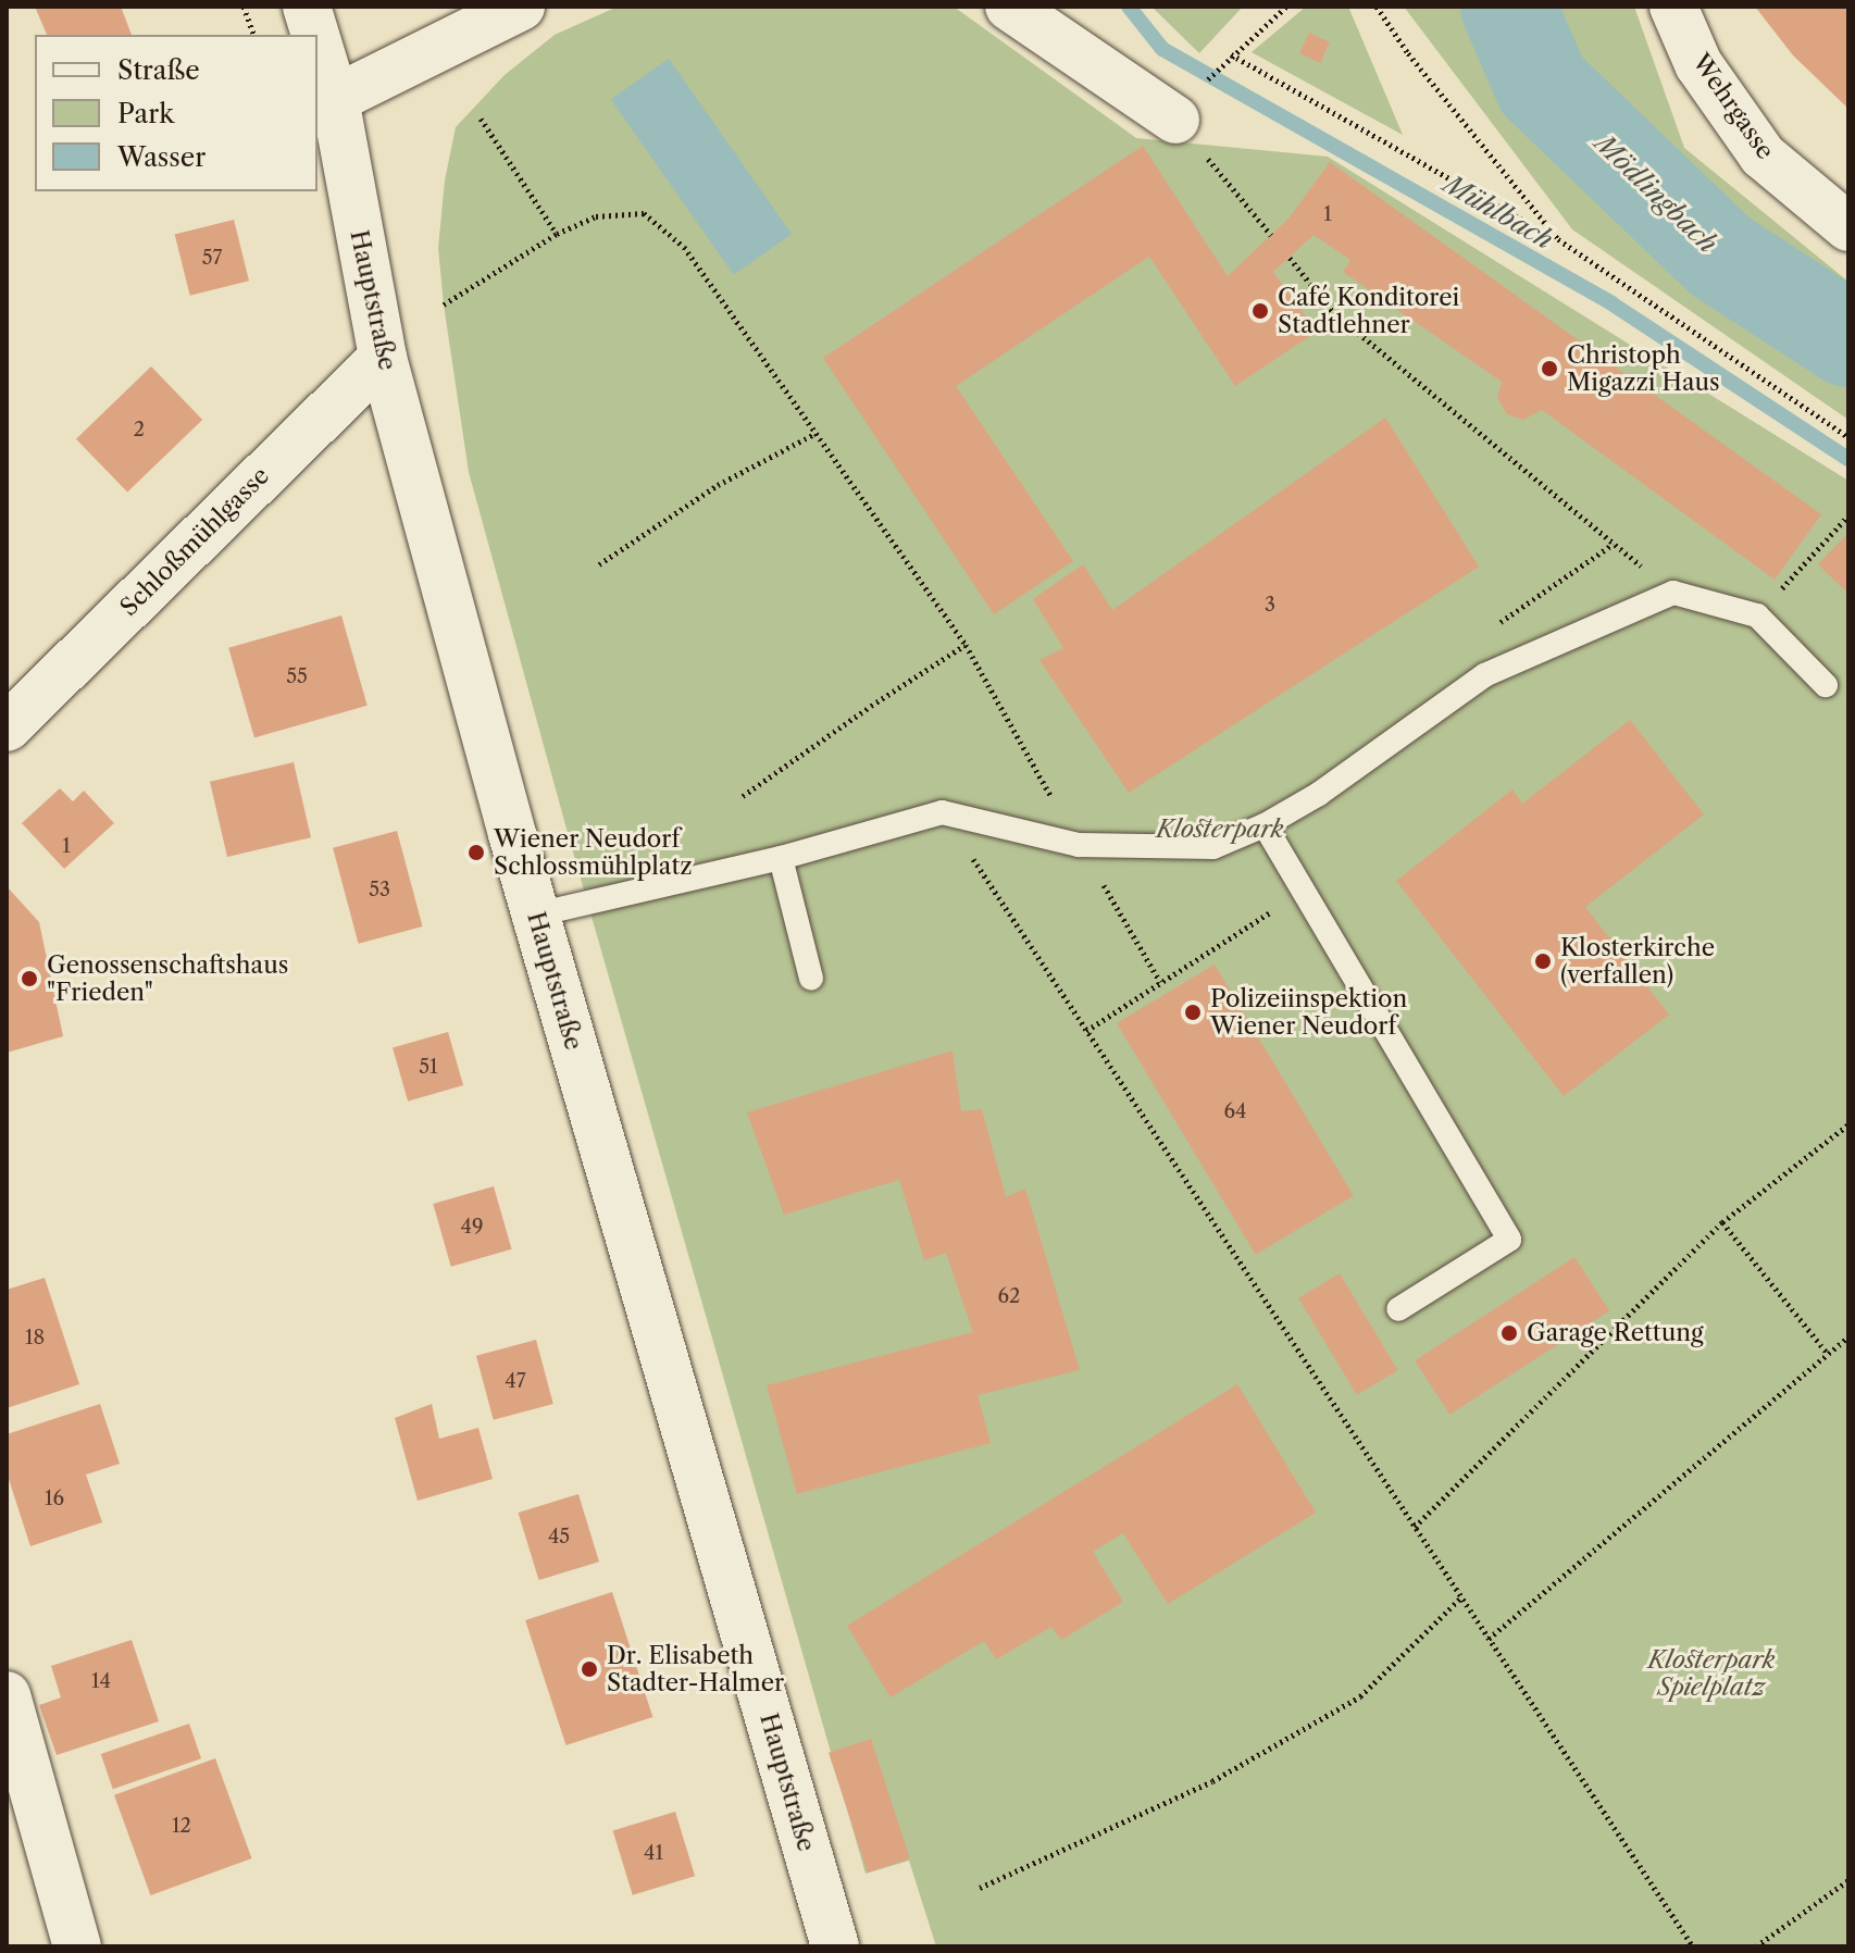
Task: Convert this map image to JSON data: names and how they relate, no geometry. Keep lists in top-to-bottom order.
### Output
{
  "streets": {
    "street": ["Wehrgasse", "Hauptstraße", "Schloßmühlgasse"]
  },
  "crossings": [
    ["Hauptstraße", "Schloßmühlgasse"]
  ],
  "water": ["Mödlingbach", "Mühlbach"],
  "parks": ["Klosterpark", "Klosterpark Spielplatz"],
  "places": [
    "Café Konditorei Stadtlehner",
    "Christoph Migazzi Haus",
    "Wiener Neudorf Schlossmühlplatz",
    "Klosterkirche (verfallen)",
    "Genossenschaftshaus \"Frieden\"",
    "Polizeiinspektion Wiener Neudorf",
    "Garage Rettung",
    "Dr. Elisabeth Stadter-Halmer"
  ],
  "house_numbers": [
    "1",
    "57",
    "2",
    "3",
    "55",
    "1",
    "53",
    "51",
    "64",
    "49",
    "62",
    "18",
    "47",
    "16",
    "45",
    "14",
    "12",
    "41"
  ],
  "legend": ["Straße", "Park", "Wasser"]
}
